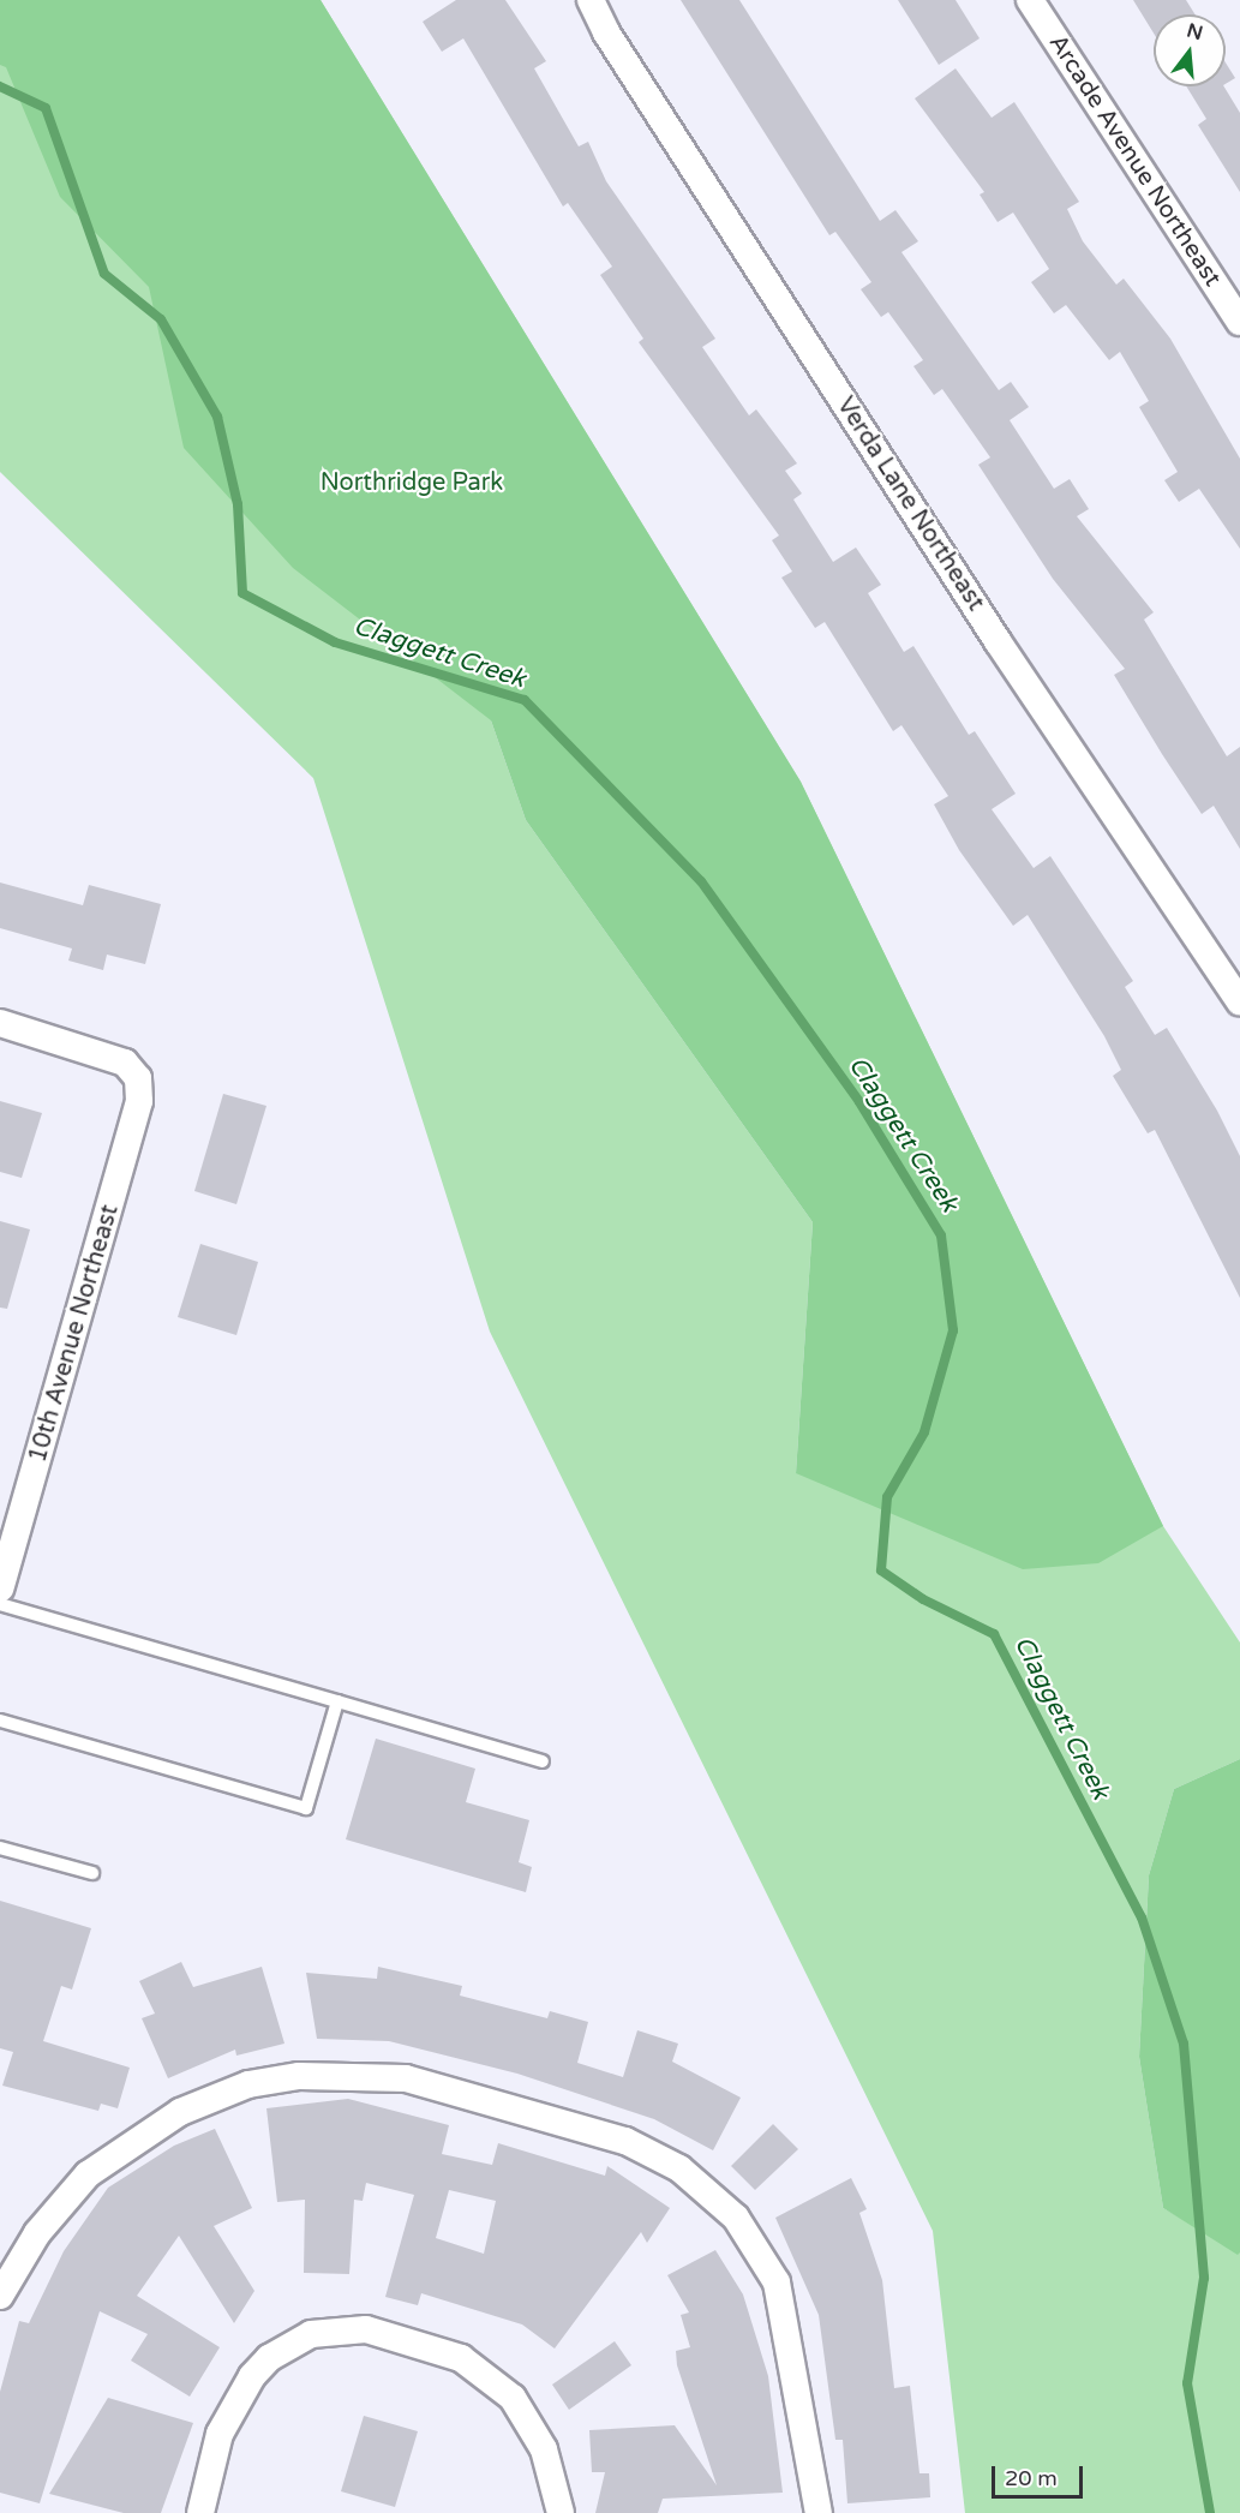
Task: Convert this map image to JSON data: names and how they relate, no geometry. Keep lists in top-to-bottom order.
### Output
{
  "streets": {
    "street": ["Arcade Avenue Northeast", "Verda Lane Northeast", "10th Avenue Northeast"]
  },
  "water": ["Claggett Creek"],
  "parks": ["Northridge Park"],
  "scale_bar": "20 m",
  "north": "top"
}
